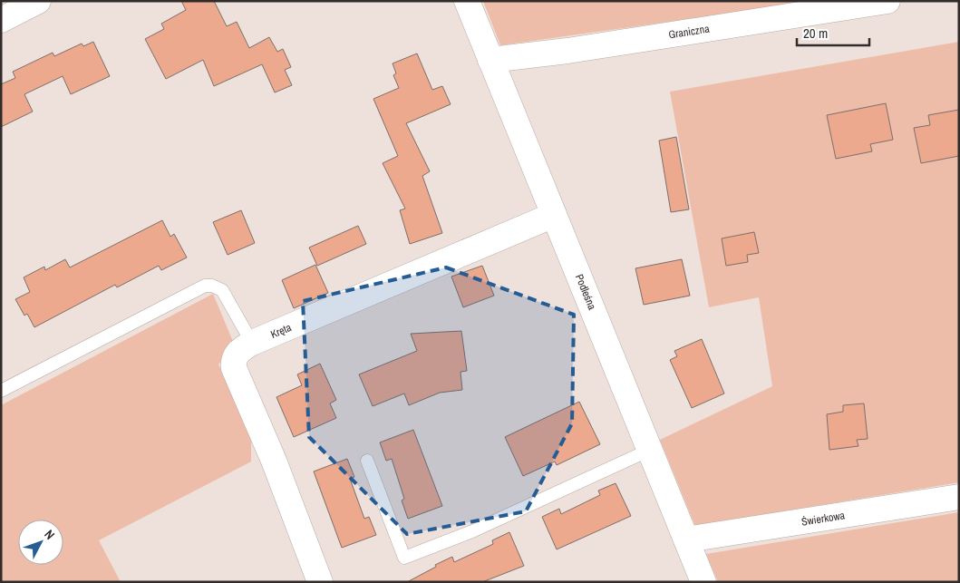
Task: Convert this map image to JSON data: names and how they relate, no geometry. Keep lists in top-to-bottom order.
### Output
{
  "streets": {
    "street": [
      "Graniczna",
      "Podleśna",
      "Kręta",
      "Świerkowa"
    ]
  },
  "crossings": [
    ["Graniczna", "Podleśna"],
    ["Podleśna", "Kręta"],
    ["Podleśna", "Świerkowa"]
  ],
  "scale_bar": "20 m",
  "north": "top right"
}
